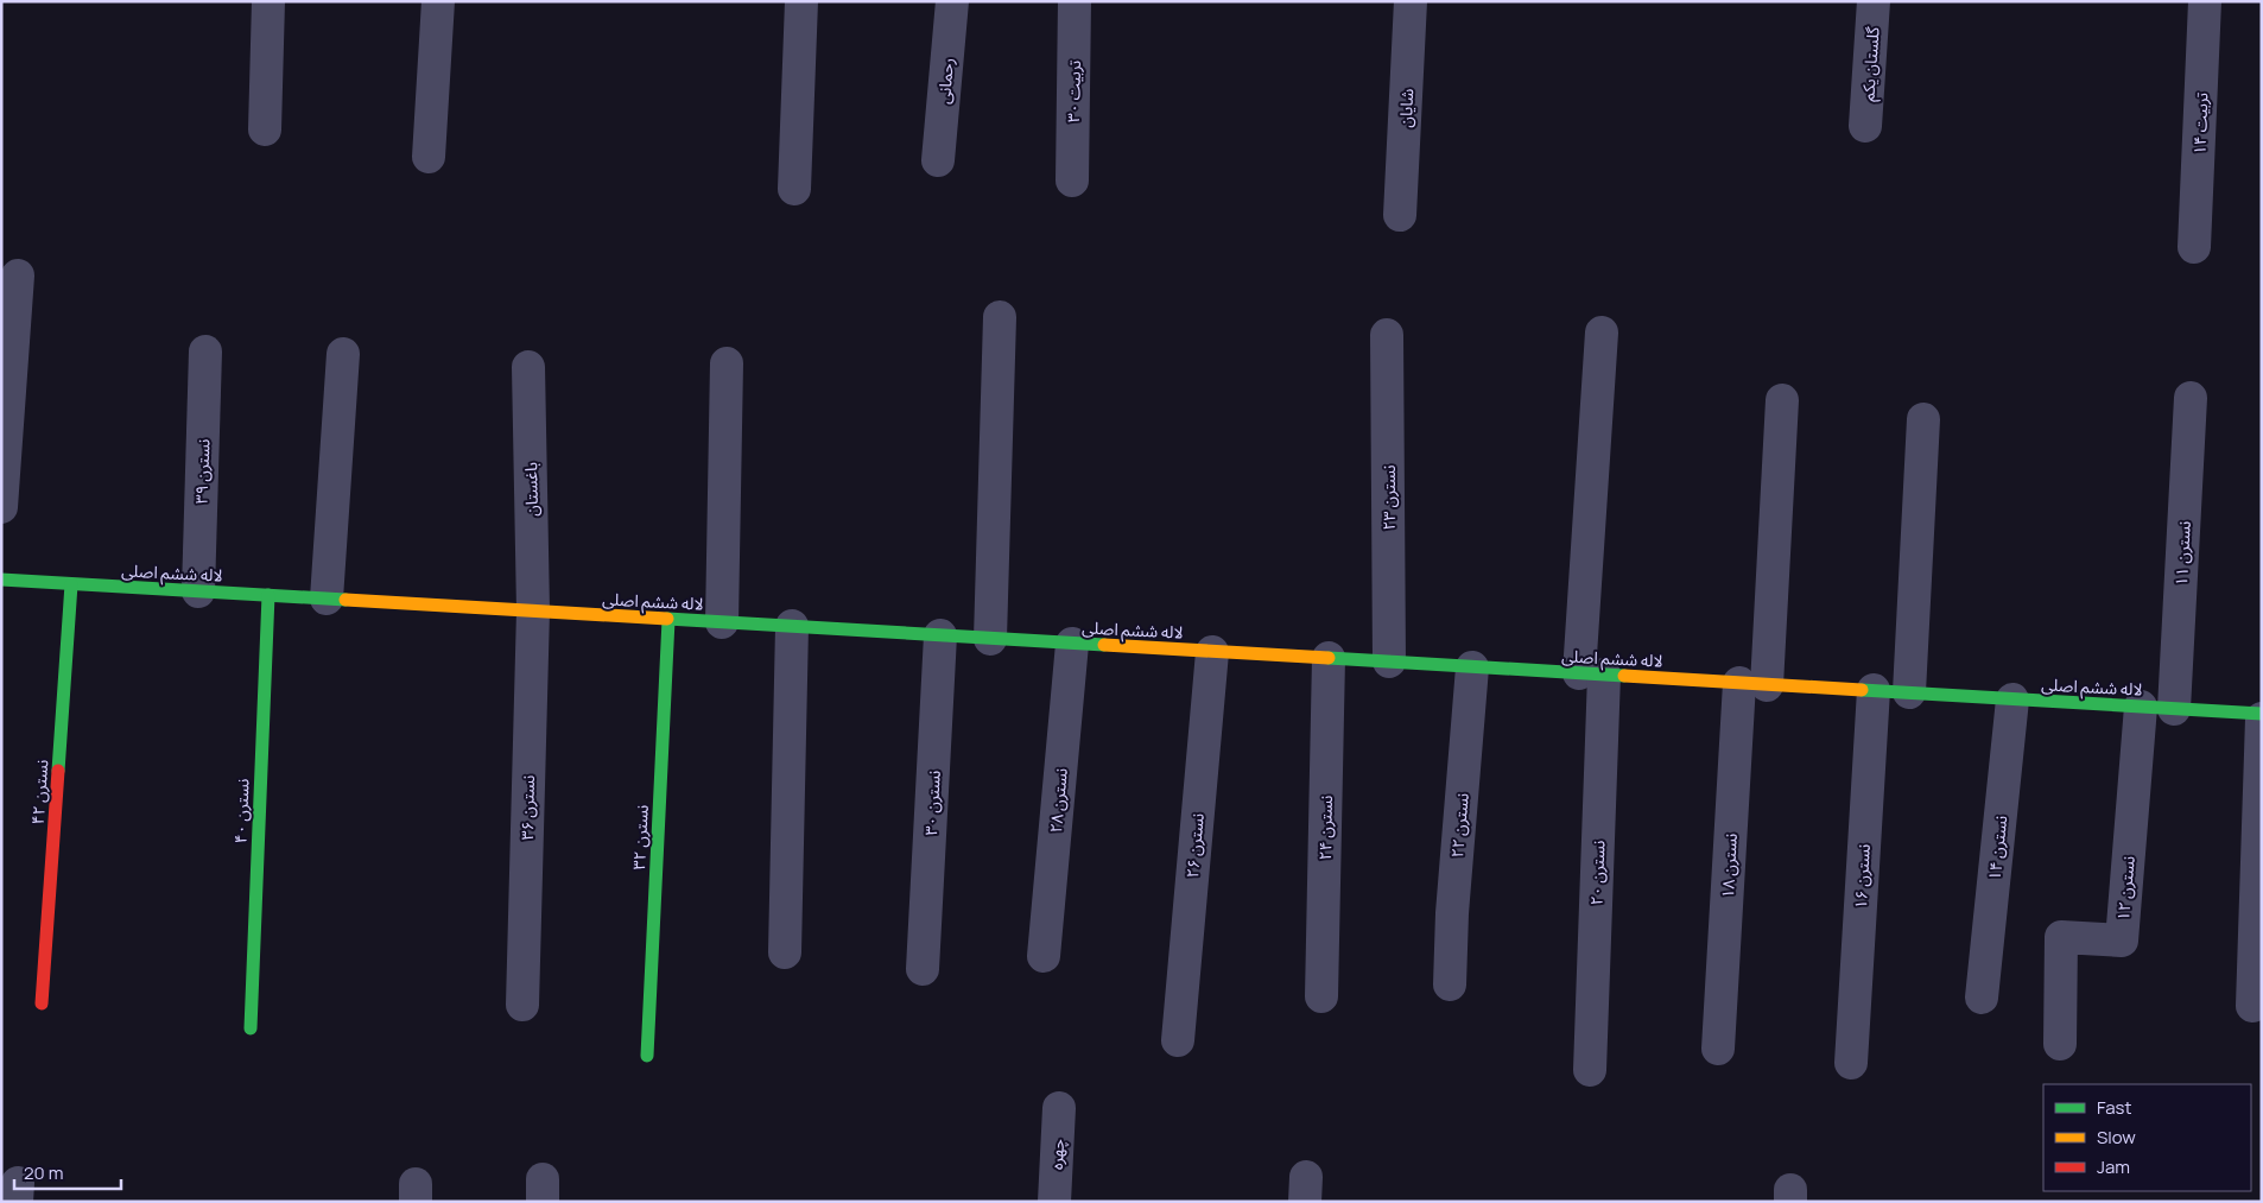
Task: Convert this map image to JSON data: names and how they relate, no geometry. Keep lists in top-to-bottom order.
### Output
{
  "streets": {
    "street": [
      "گلستان یکم",
      "رحمانی",
      "تربیت ۳۰",
      "شایان",
      "تربیت ۱۴",
      "نسترن ۳۹",
      "باغستان",
      "نسترن ۲۳",
      "نسترن ۱۱",
      "لاله ششم اصلی",
      "نسترن ۴۲",
      "نسترن ۲۸",
      "نسترن ۳۰",
      "نسترن ۳۶",
      "نسترن ۴۰",
      "نسترن ۲۲",
      "نسترن ۲۴",
      "نسترن ۳۲",
      "نسترن ۲۶",
      "نسترن ۱۴",
      "نسترن ۱۸",
      "نسترن ۲۰",
      "نسترن ۱۶",
      "نسترن ۱۲",
      "چهره"
    ]
  },
  "crossings": [
    ["نسترن ۳۹", "لاله ششم اصلی"],
    ["باغستان", "لاله ششم اصلی"],
    ["باغستان", "نسترن ۳۶"],
    ["نسترن ۲۳", "لاله ششم اصلی"],
    ["نسترن ۱۱", "لاله ششم اصلی"],
    ["لاله ششم اصلی", "نسترن ۴۲"],
    ["لاله ششم اصلی", "نسترن ۲۸"],
    ["لاله ششم اصلی", "نسترن ۳۰"],
    ["لاله ششم اصلی", "نسترن ۳۶"],
    ["لاله ششم اصلی", "نسترن ۴۰"],
    ["لاله ششم اصلی", "نسترن ۲۲"],
    ["لاله ششم اصلی", "نسترن ۲۴"],
    ["لاله ششم اصلی", "نسترن ۳۲"],
    ["لاله ششم اصلی", "نسترن ۲۶"],
    ["لاله ششم اصلی", "نسترن ۱۴"],
    ["لاله ششم اصلی", "نسترن ۱۸"],
    ["لاله ششم اصلی", "نسترن ۲۰"],
    ["لاله ششم اصلی", "نسترن ۱۶"],
    ["لاله ششم اصلی", "نسترن ۱۲"]
  ],
  "legend": ["Fast", "Slow", "Jam"],
  "scale_bar": "20 m"
}
